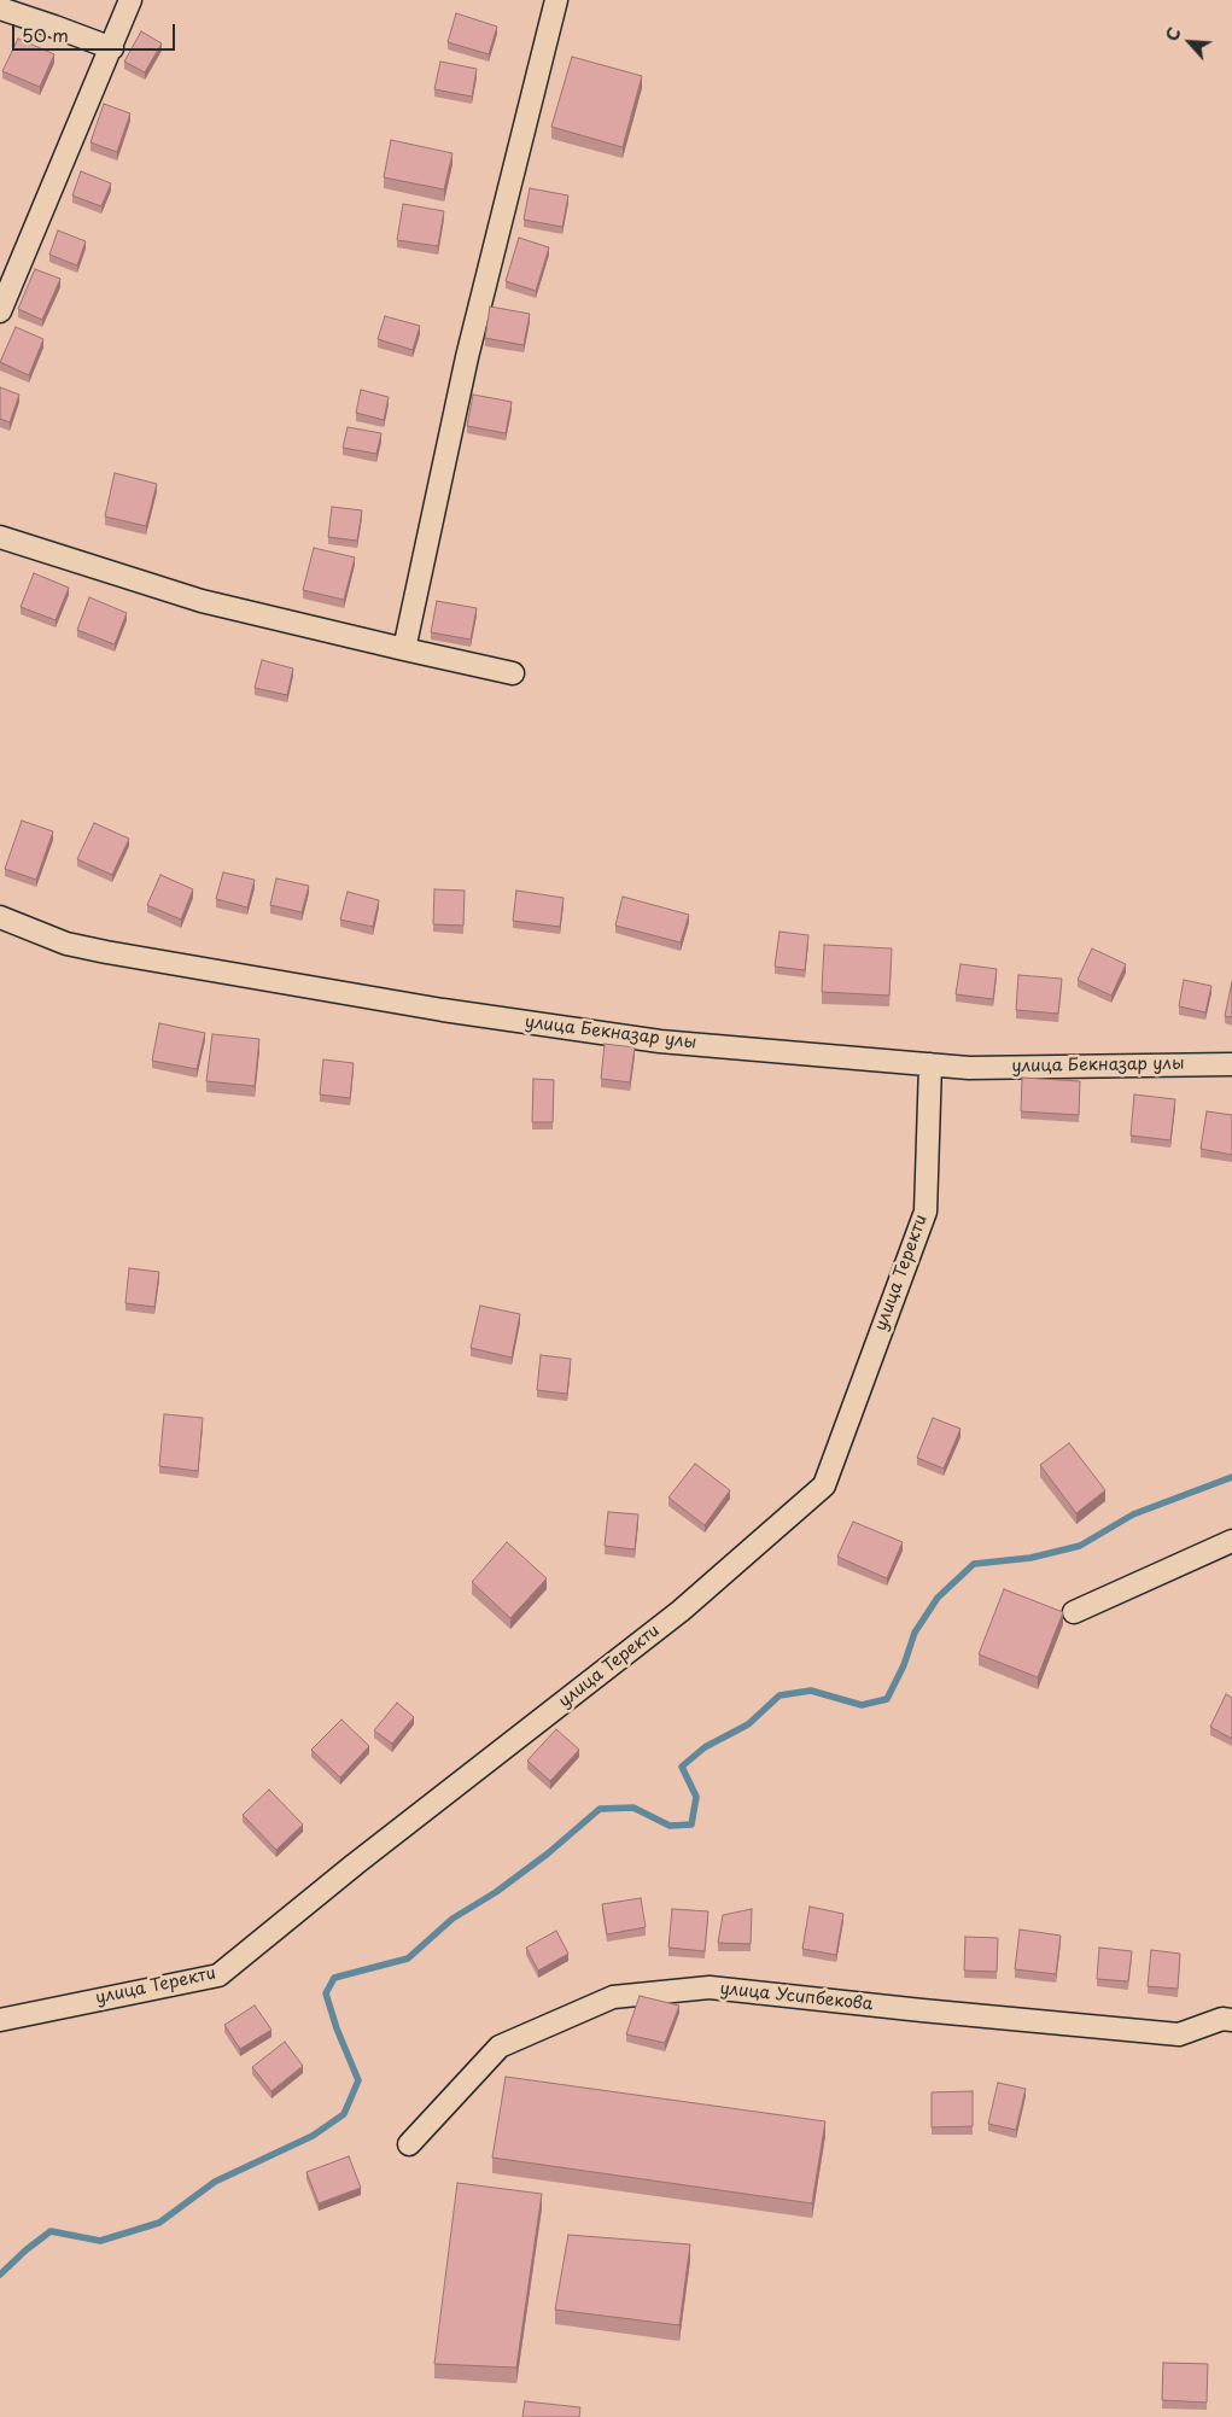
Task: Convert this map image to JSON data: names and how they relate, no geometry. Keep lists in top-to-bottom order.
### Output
{
  "streets": {
    "street": ["улица Бекназар улы", "улица Теректи", "улица Усипбекова"]
  },
  "crossings": [
    ["улица Бекназар улы", "улица Теректи"]
  ],
  "scale_bar": "50 m",
  "north": "top left"
}
